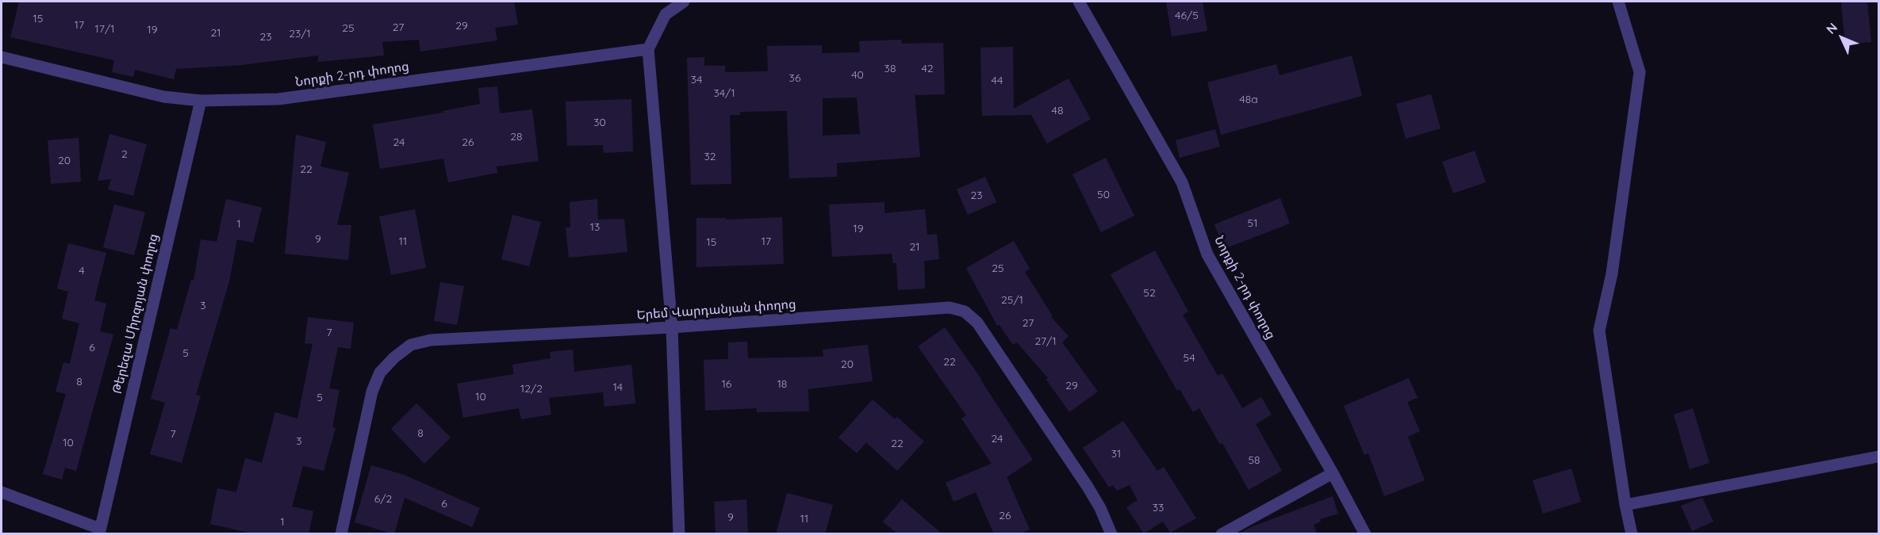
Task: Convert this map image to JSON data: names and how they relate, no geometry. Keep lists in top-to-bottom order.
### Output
{
  "streets": {
    "street": ["Նորքի 2-րդ փողոց", "Երեմ Վարդանյան փողոց", "Թերեզա Միրզոյան փողոց"]
  },
  "crossings": [
    ["Նորքի 2-րդ փողոց", "Թերեզա Միրզոյան փողոց"]
  ],
  "house_numbers": [
    "46/5",
    "15",
    "17",
    "29",
    "27",
    "25",
    "17/1",
    "19",
    "21",
    "23/1",
    "23",
    "38",
    "42",
    "40",
    "36",
    "34",
    "44",
    "34/1",
    "48a",
    "48",
    "30",
    "28",
    "24",
    "26",
    "2",
    "32",
    "20",
    "22",
    "50",
    "23",
    "51",
    "1",
    "13",
    "19",
    "9",
    "11",
    "17",
    "15",
    "21",
    "25",
    "4",
    "52",
    "25/1",
    "3",
    "27",
    "7",
    "27/1",
    "6",
    "5",
    "54",
    "22",
    "20",
    "8",
    "16",
    "18",
    "29",
    "14",
    "12/2",
    "10",
    "5",
    "8",
    "7",
    "24",
    "3",
    "10",
    "22",
    "31",
    "58",
    "6/2",
    "6",
    "33",
    "26",
    "9",
    "11",
    "1"
  ],
  "north": "top left"
}
